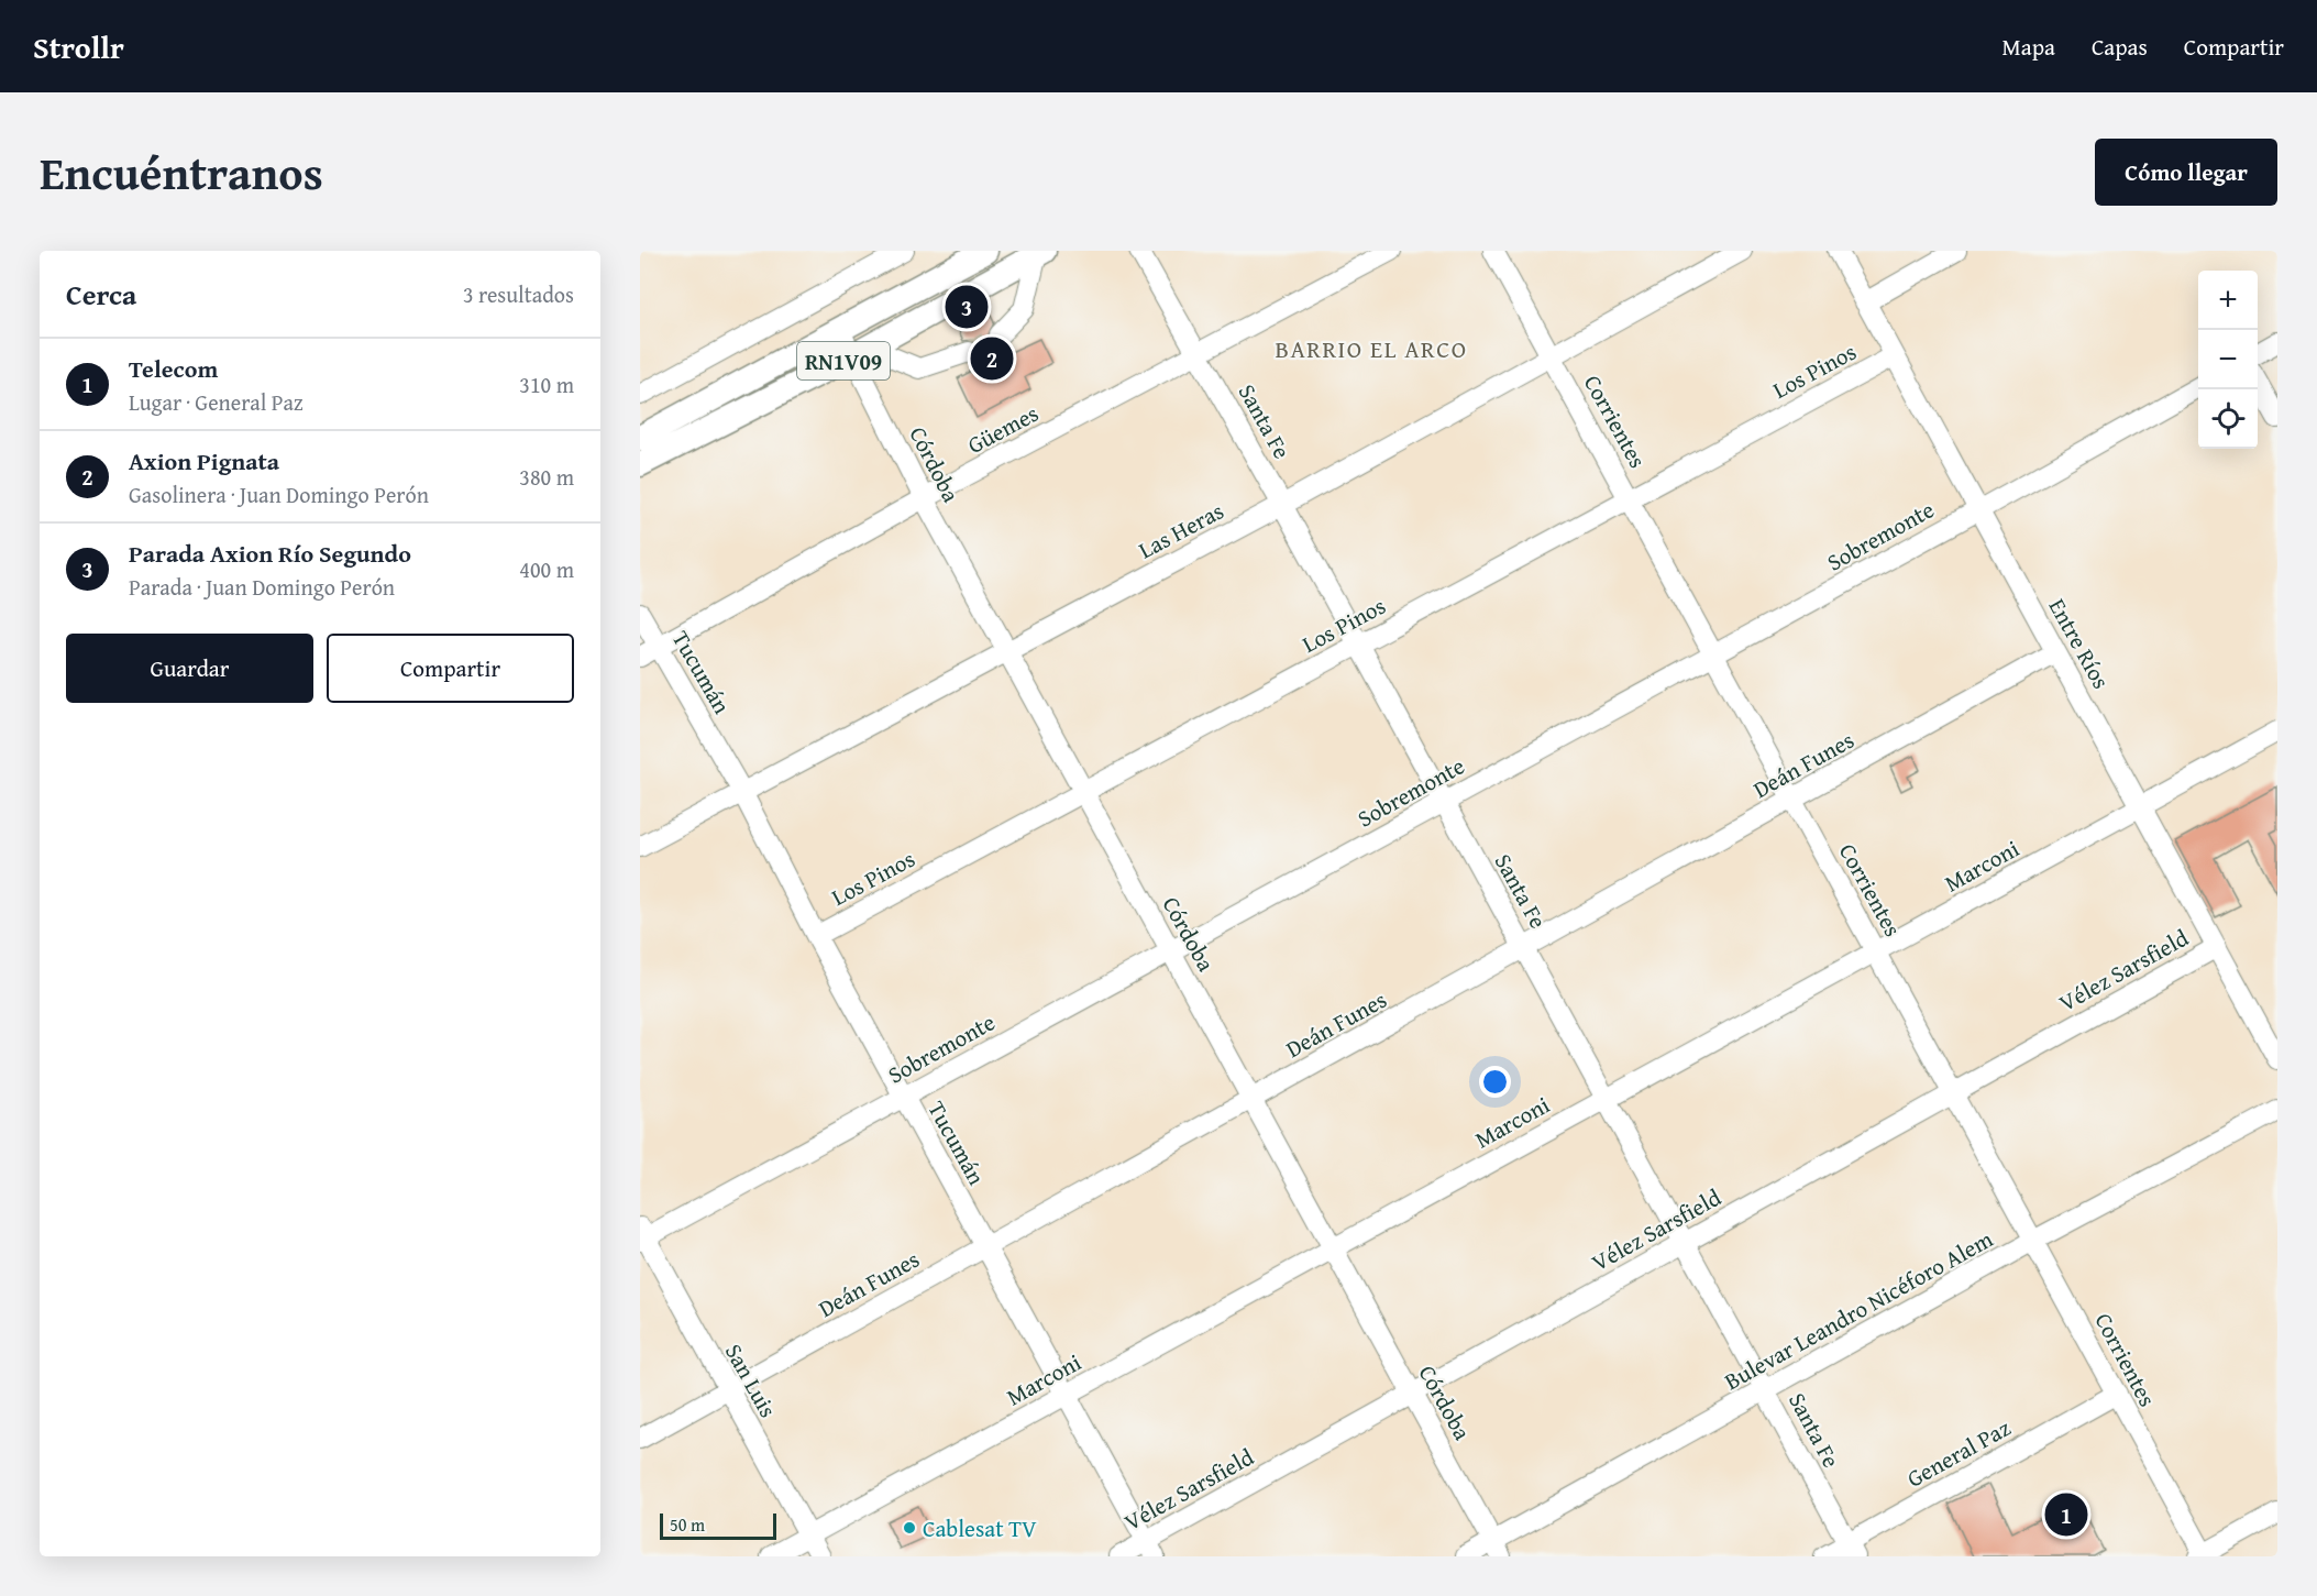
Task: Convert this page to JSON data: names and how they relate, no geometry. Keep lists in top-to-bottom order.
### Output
{
  "streets": {
    "main road": ["RN1V09"],
    "street": [
      "Los Pinos",
      "Santa Fe",
      "Corrientes",
      "Güemes",
      "Córdoba",
      "Las Heras",
      "Sobremonte",
      "Entre Ríos",
      "Tucumán",
      "Deán Funes",
      "Marconi",
      "Vélez Sarsfield",
      "Bulevar Leandro Nicéforo Alem",
      "San Luis",
      "General Paz"
    ]
  },
  "crossings": [
    ["RN1V09", "Córdoba"],
    ["Los Pinos", "Santa Fe"],
    ["Los Pinos", "Corrientes"],
    ["Los Pinos", "Córdoba"],
    ["Los Pinos", "Entre Ríos"],
    ["Los Pinos", "Tucumán"],
    ["Santa Fe", "Güemes"],
    ["Santa Fe", "Las Heras"],
    ["Santa Fe", "Sobremonte"],
    ["Santa Fe", "Deán Funes"],
    ["Santa Fe", "Marconi"],
    ["Santa Fe", "Vélez Sarsfield"],
    ["Santa Fe", "Bulevar Leandro Nicéforo Alem"],
    ["Santa Fe", "General Paz"],
    ["Corrientes", "Las Heras"],
    ["Corrientes", "Sobremonte"],
    ["Corrientes", "Deán Funes"],
    ["Corrientes", "Marconi"],
    ["Corrientes", "Vélez Sarsfield"],
    ["Corrientes", "Bulevar Leandro Nicéforo Alem"],
    ["Corrientes", "General Paz"],
    ["Güemes", "Córdoba"],
    ["Güemes", "Tucumán"],
    ["Córdoba", "Las Heras"],
    ["Córdoba", "Sobremonte"],
    ["Córdoba", "Deán Funes"],
    ["Córdoba", "Marconi"],
    ["Córdoba", "Vélez Sarsfield"],
    ["Córdoba", "Bulevar Leandro Nicéforo Alem"],
    ["Las Heras", "Tucumán"],
    ["Sobremonte", "Entre Ríos"],
    ["Sobremonte", "Tucumán"],
    ["Sobremonte", "San Luis"],
    ["Entre Ríos", "Deán Funes"],
    ["Entre Ríos", "Marconi"],
    ["Entre Ríos", "Vélez Sarsfield"],
    ["Tucumán", "Deán Funes"],
    ["Tucumán", "Marconi"],
    ["Tucumán", "Vélez Sarsfield"],
    ["Deán Funes", "San Luis"],
    ["Marconi", "San Luis"]
  ],
  "districts": ["BARRIO EL ARCO"],
  "places": ["Cablesat TV"],
  "scale_bar": "50 m",
  "page": {
    "header": "Strollr",
    "nav": ["Mapa", "Capas", "Compartir"],
    "title": "Encuéntranos",
    "buttons": [
      "Cómo llegar",
      ["Guardar", "Compartir"]
    ],
    "heading": ["Cerca", "3 resultados"],
    "map_buttons": ["+", "−"],
    "pins": ["3", "2", "1"],
    "list": [
      {
        "mark": "1",
        "name": "Telecom",
        "note": "Lugar · General Paz",
        "value": "310 m"
      },
      {
        "mark": "2",
        "name": "Axion Pignata",
        "note": "Gasolinera · Juan Domingo Perón",
        "value": "380 m"
      },
      {
        "mark": "3",
        "name": "Parada Axion Río Segundo",
        "note": "Parada · Juan Domingo Perón",
        "value": "400 m"
      }
    ],
    "scale": "50 m"
  }
}
